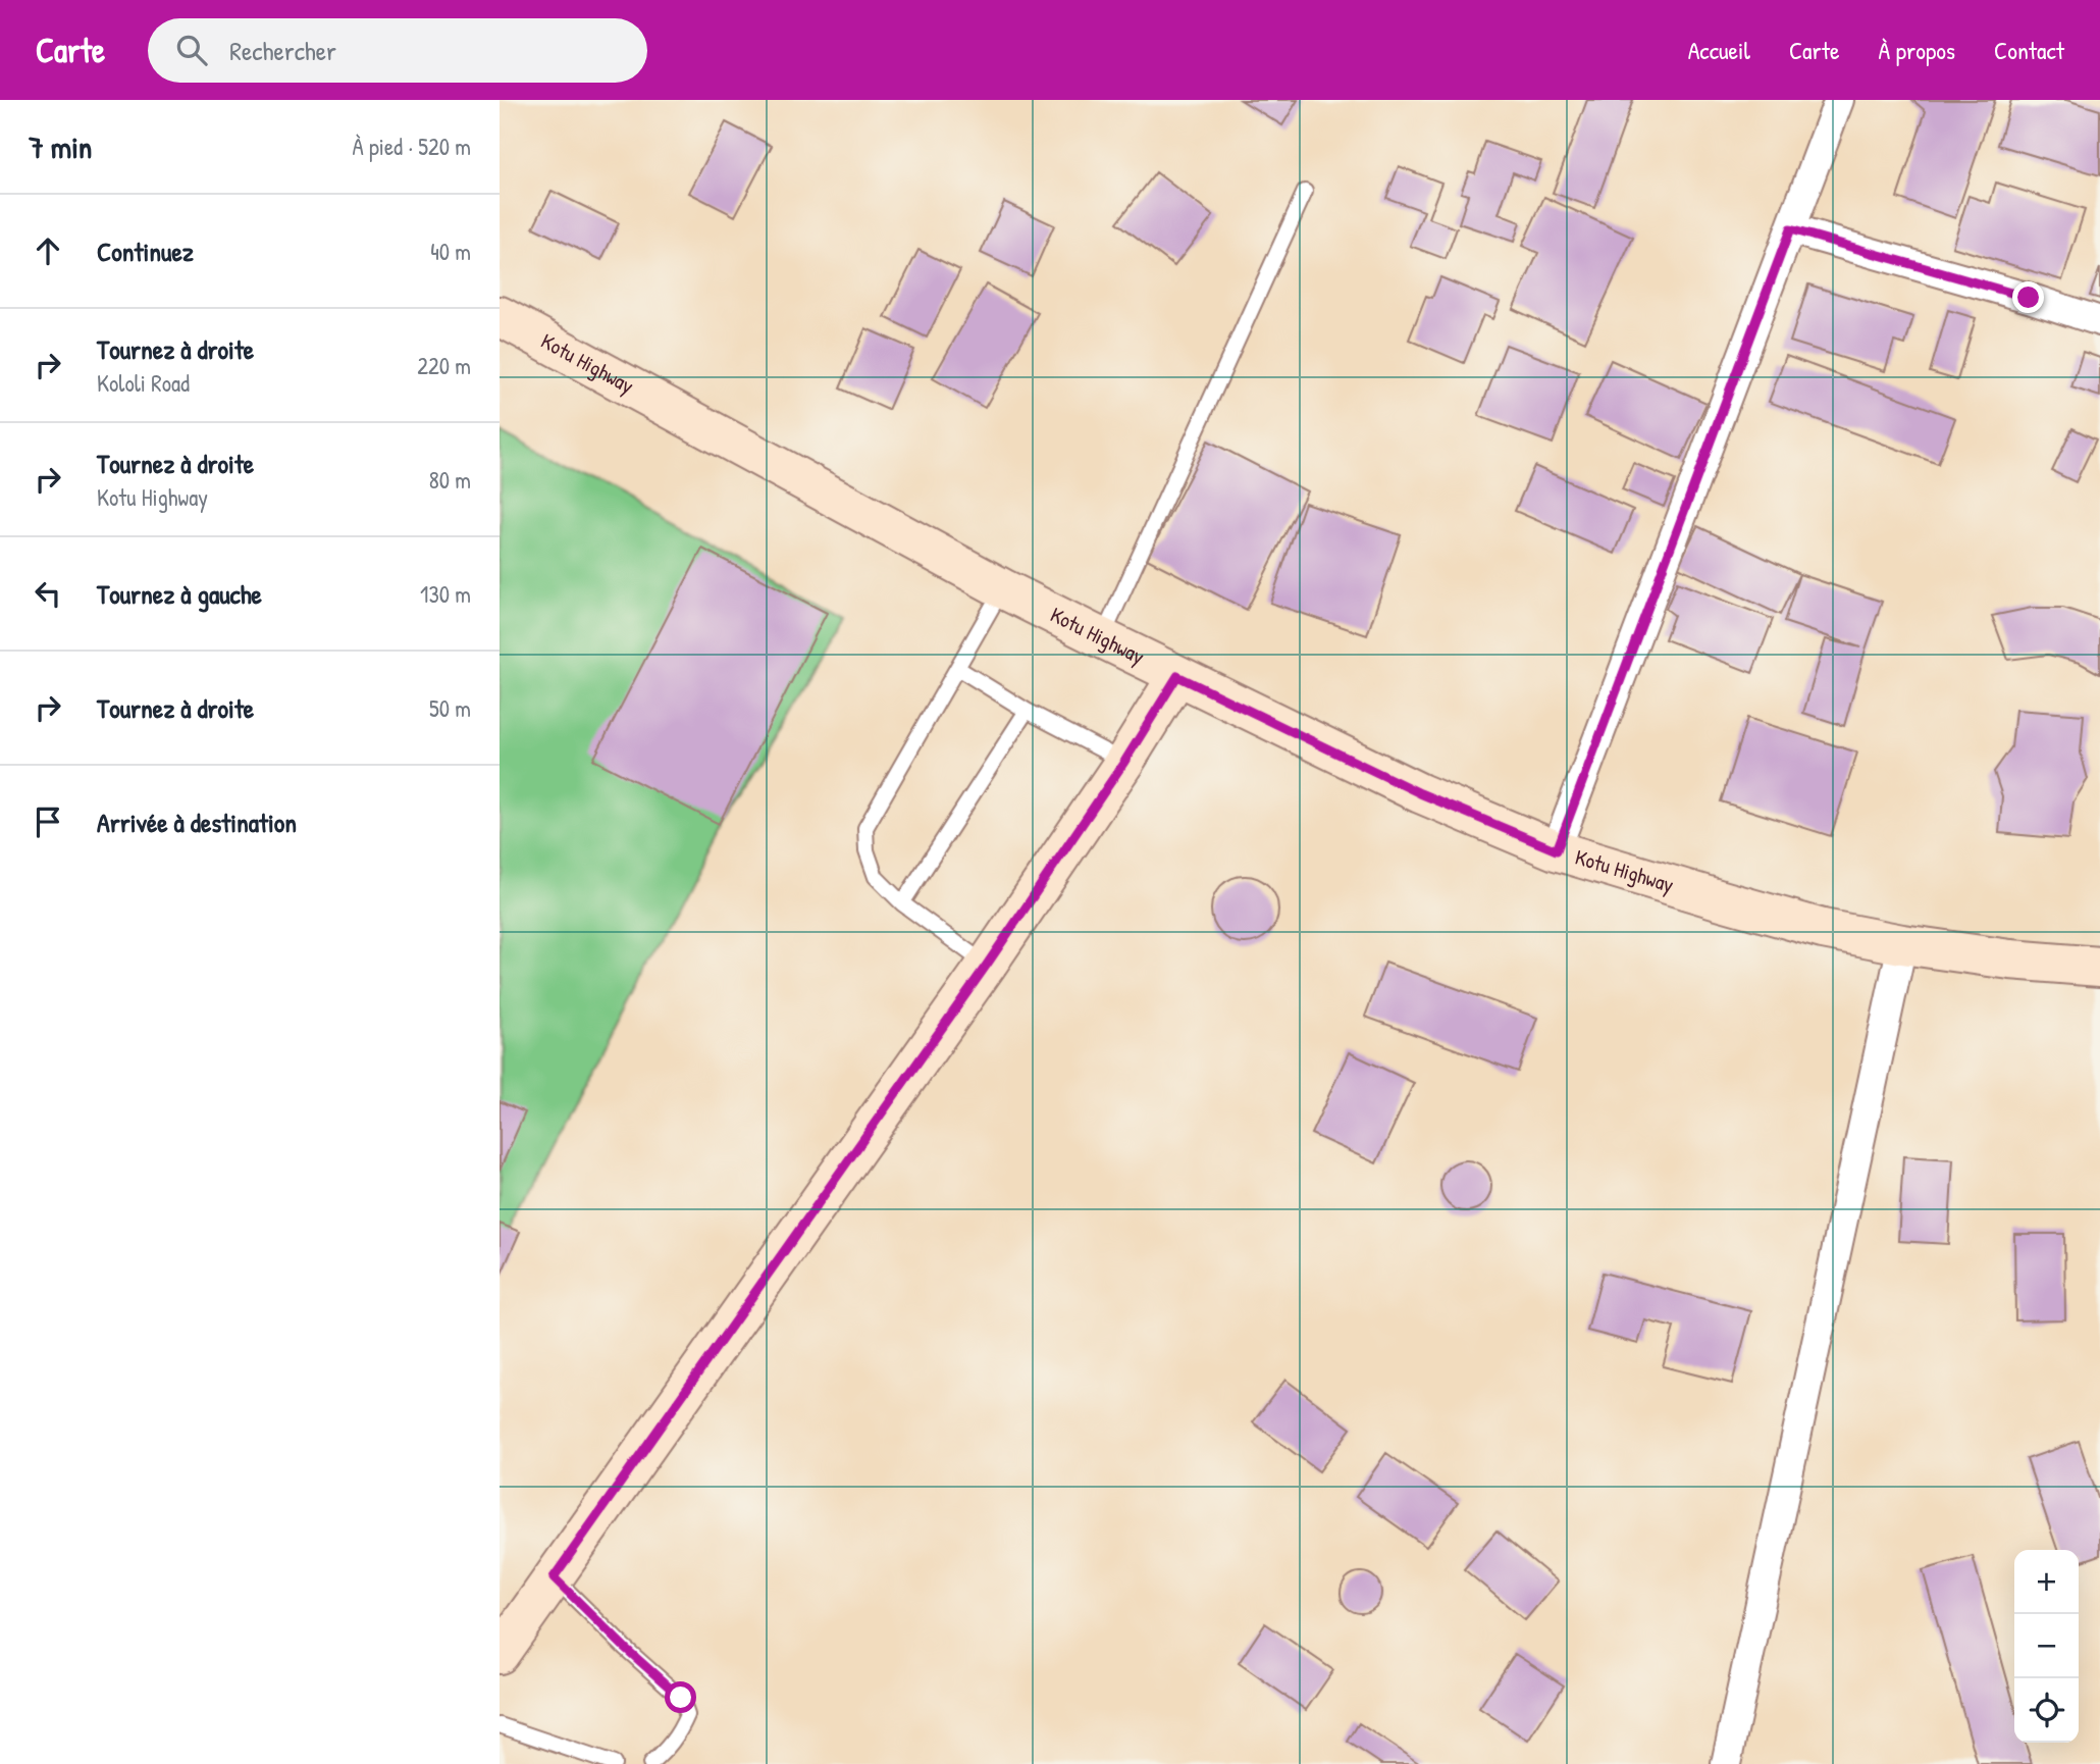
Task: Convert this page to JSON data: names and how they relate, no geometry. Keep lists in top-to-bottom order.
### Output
{
  "streets": {
    "street": ["Kotu Highway"]
  },
  "page": {
    "header": "Carte",
    "search": "Rechercher",
    "nav": [
      "Accueil",
      "Carte",
      "À propos",
      "Contact"
    ],
    "heading": ["7 min", "À pied · 520 m"],
    "list": [
      ["Continuez", "40 m"],
      ["Tournez à droite", "Kololi Road", "220 m"],
      ["Tournez à droite", "Kotu Highway", "80 m"],
      ["Tournez à gauche", "130 m"],
      ["Tournez à droite", "50 m"],
      "Arrivée à destination"
    ],
    "map_buttons": ["+", "−"]
  }
}
